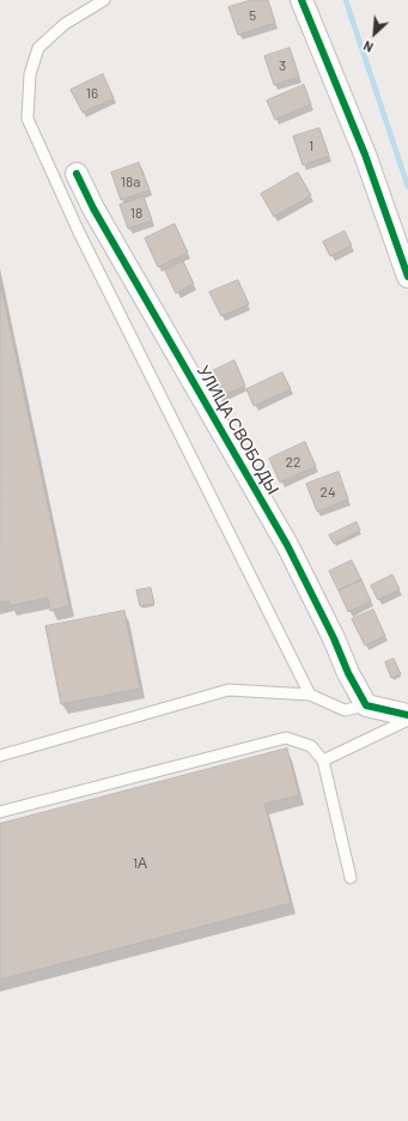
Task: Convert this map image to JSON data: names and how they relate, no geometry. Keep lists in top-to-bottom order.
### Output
{
  "streets": {
    "street": ["УЛИЦА СВОБОДЫ"]
  },
  "house_numbers": [
    "5",
    "3",
    "16",
    "1",
    "18a",
    "18",
    "22",
    "24",
    "1А"
  ],
  "north": "bottom left"
}
